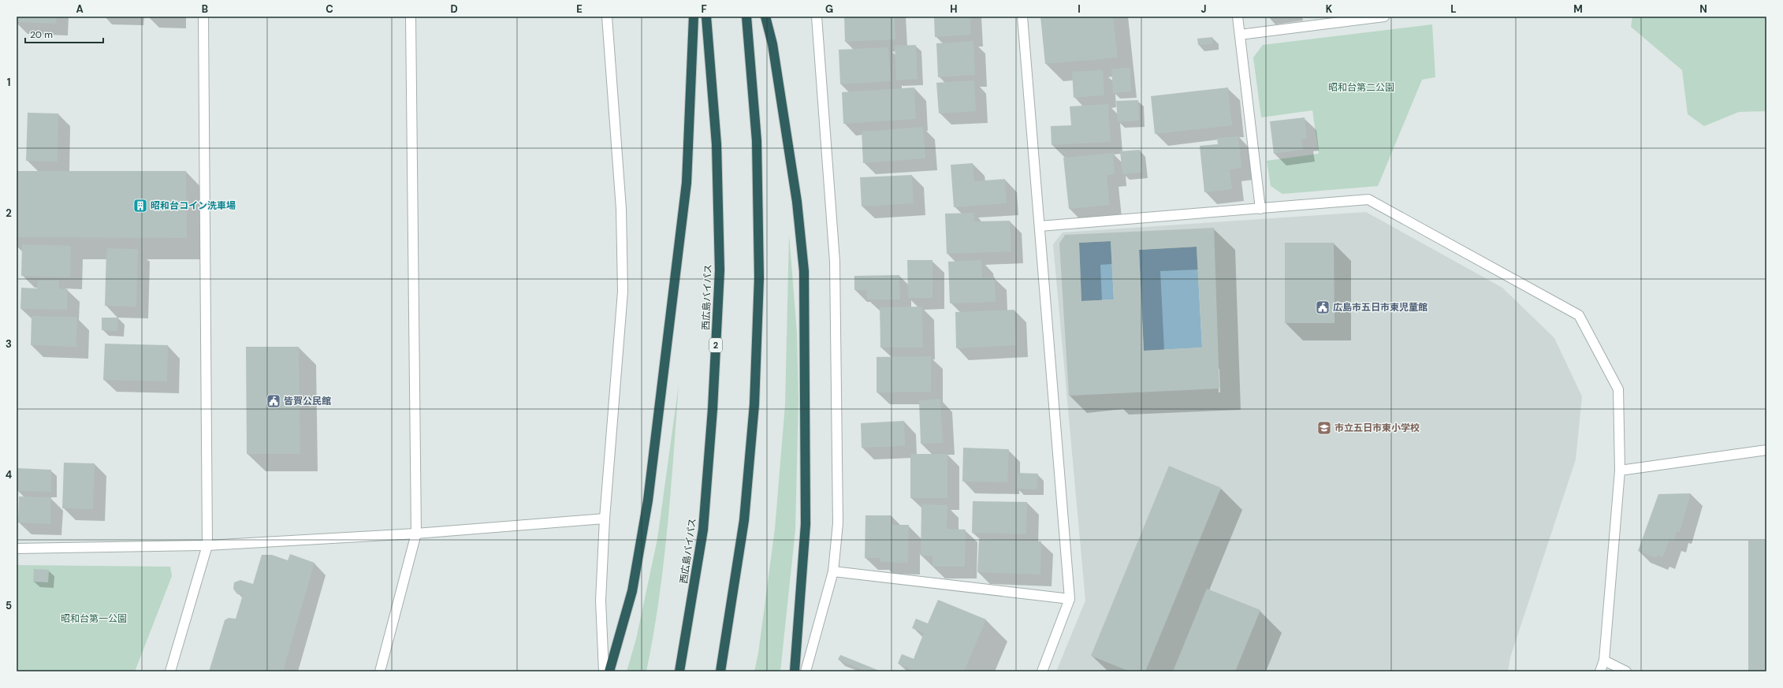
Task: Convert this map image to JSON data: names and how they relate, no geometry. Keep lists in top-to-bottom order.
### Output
{
  "streets": {
    "highway": ["西広島バイパス", "2"]
  },
  "parks": ["昭和台第二公園", "昭和台第一公園"],
  "places": {
    "building": ["昭和台コイン洗車場"],
    "public building": ["広島市五日市東児童館", "皆賀公民館"],
    "school or university": ["市立五日市東小学校"]
  },
  "scale_bar": "20 m",
  "grid": {
    "columns": [
      "A",
      "B",
      "C",
      "D",
      "E",
      "F",
      "G",
      "H",
      "I",
      "J",
      "K",
      "L",
      "M",
      "N"
    ],
    "rows": [
      "1",
      "2",
      "3",
      "4",
      "5"
    ]
  }
}
